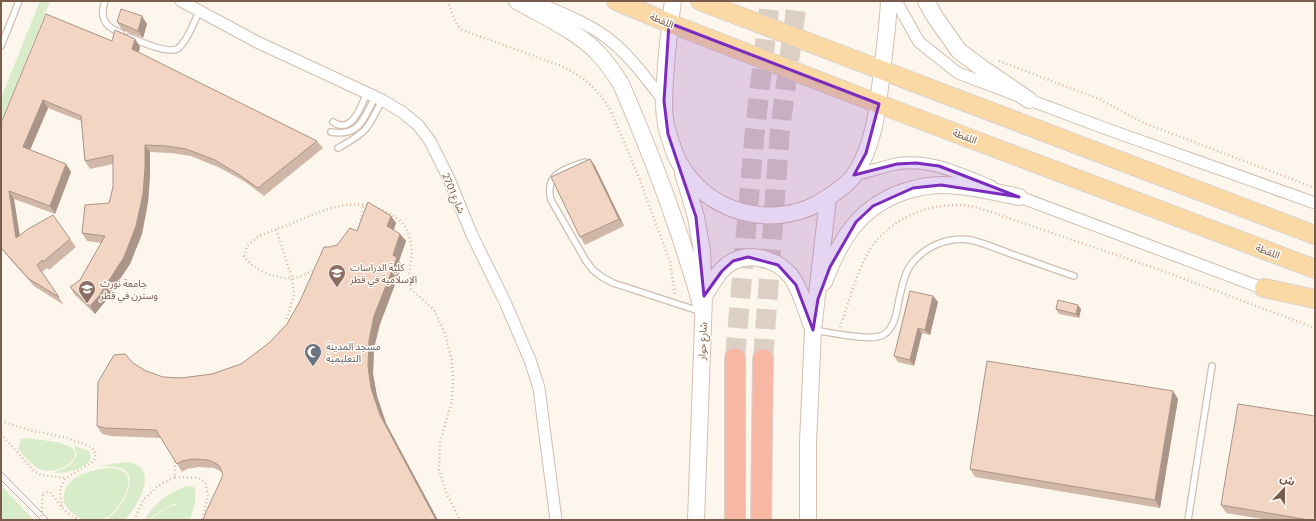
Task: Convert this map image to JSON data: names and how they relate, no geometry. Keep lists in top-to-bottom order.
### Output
{
  "streets": {
    "main road": ["اللقطة", "شارع حوار"],
    "street": ["شارع 2701"]
  },
  "places": {
    "school or university": ["كلية الدراسات الإسلامية في قطر", "جامعة نورث وسترن في قطر"],
    "mosque": ["مسجد المدينة التعليمية"]
  },
  "north": "top"
}
